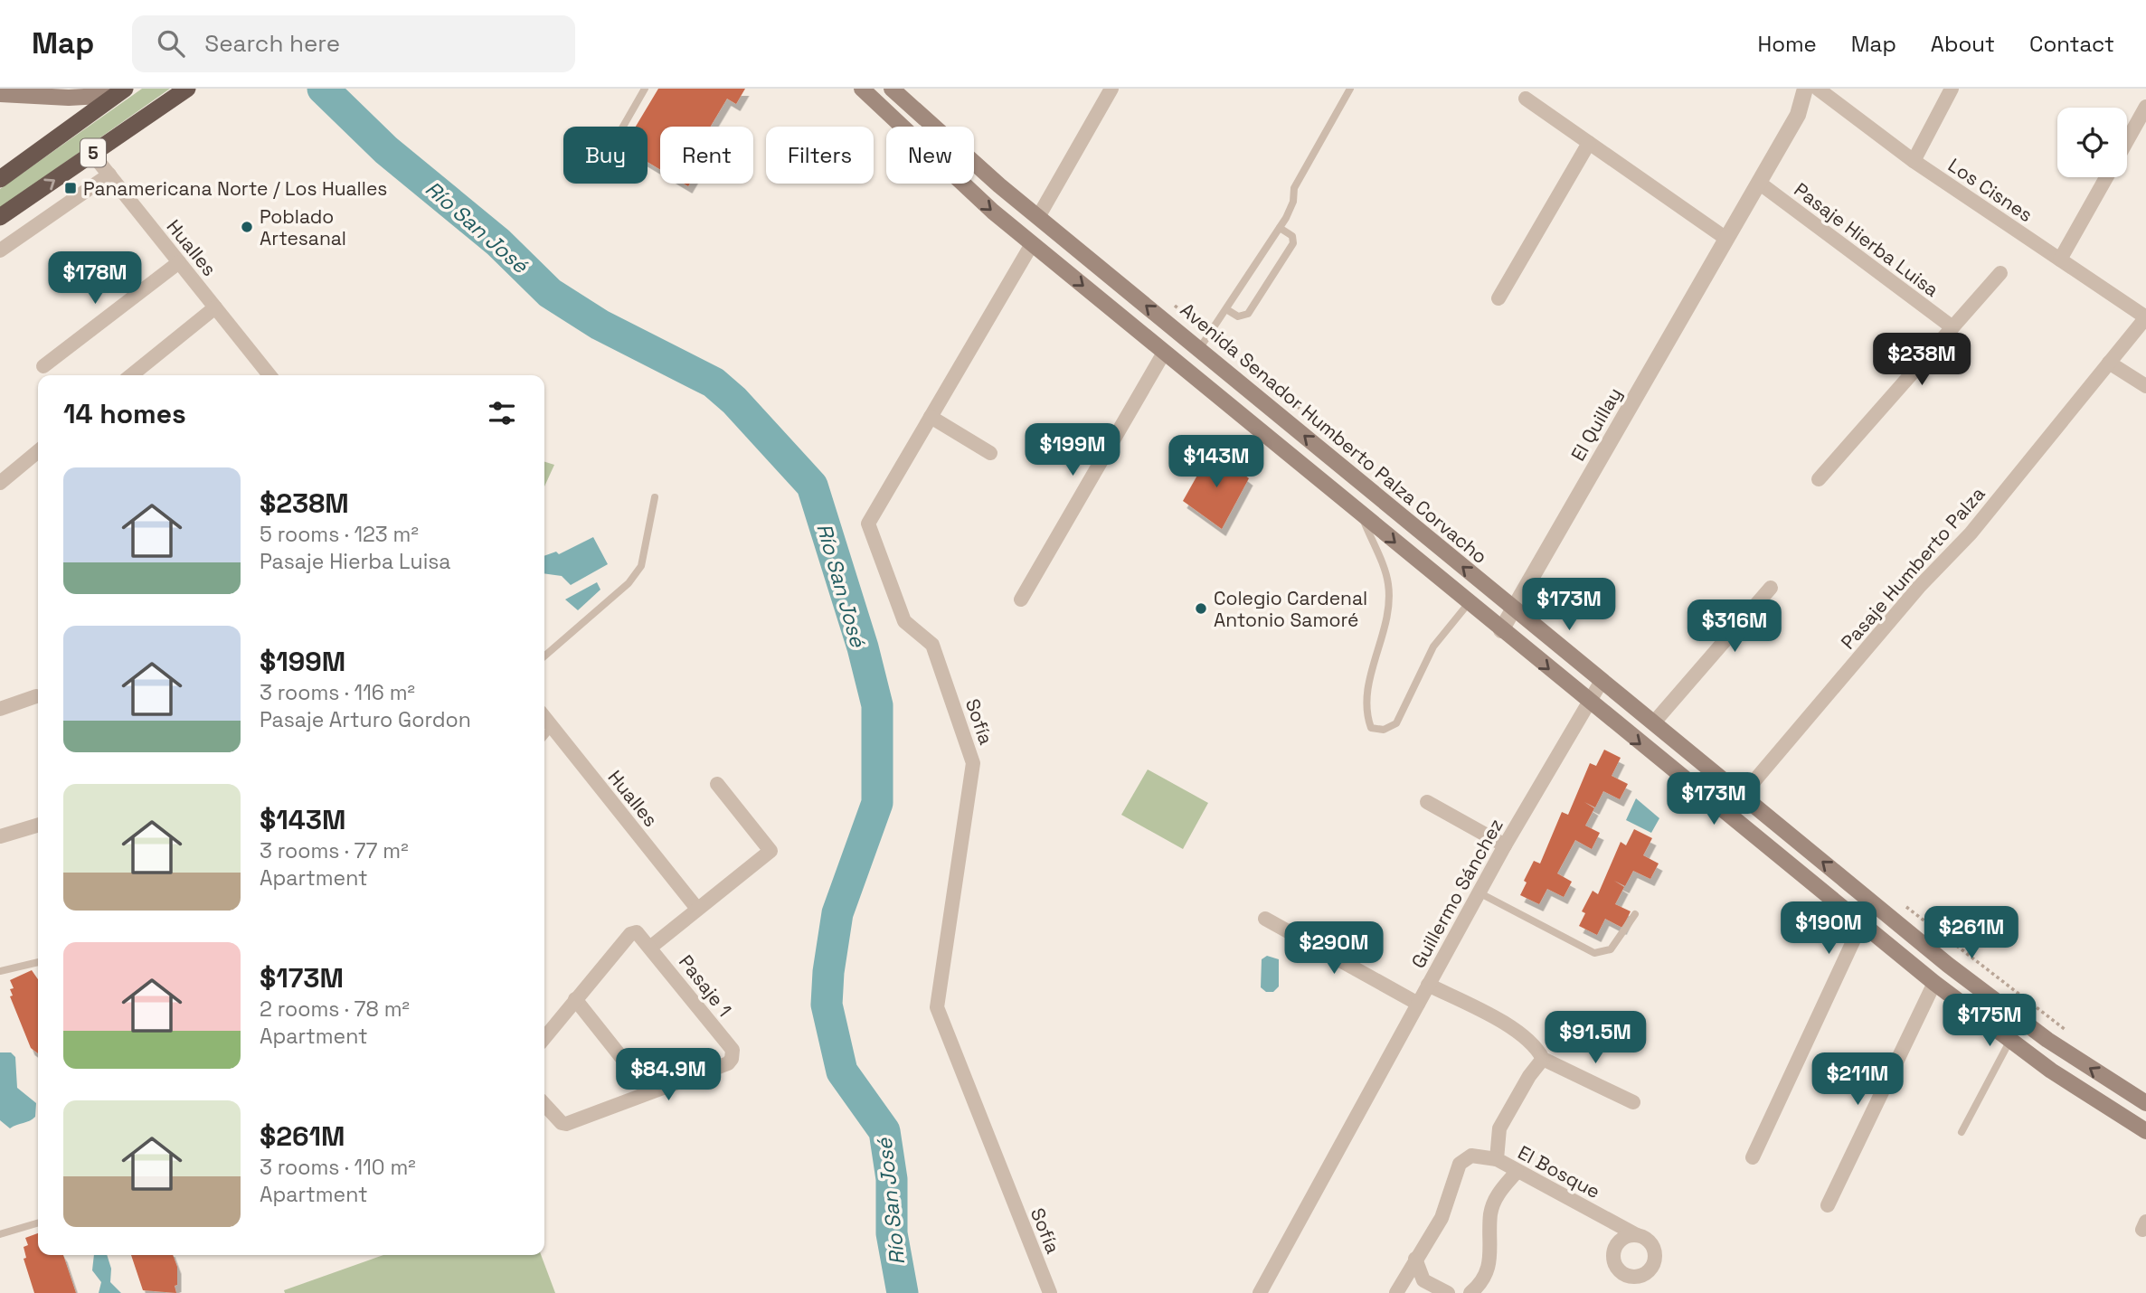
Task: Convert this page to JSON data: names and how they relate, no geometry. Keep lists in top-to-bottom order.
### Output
{
  "streets": {
    "highway": ["5"],
    "main road": ["Avenida Senador Humberto Palza Corvacho"],
    "street": [
      "Los Cisnes",
      "Pasaje Hierba Luisa",
      "Hualles",
      "El Quillay",
      "Pasaje Humberto Palza",
      "Sofía",
      "Guillermo Sánchez",
      "Pasaje 1",
      "El Bosque"
    ]
  },
  "crossings": [
    ["5", "Hualles"],
    ["Los Cisnes", "Pasaje Humberto Palza"],
    ["Pasaje Hierba Luisa", "El Quillay"],
    ["Hualles", "Pasaje 1"],
    ["El Quillay", "Avenida Senador Humberto Palza Corvacho"],
    ["Avenida Senador Humberto Palza Corvacho", "Pasaje Humberto Palza"],
    ["Avenida Senador Humberto Palza Corvacho", "Guillermo Sánchez"]
  ],
  "water": ["Río San José"],
  "places": {
    "transit": ["Panamericana Norte / Los Hualles"],
    "other": ["Poblado Artesanal", "Colegio Cardenal Antonio Samoré"]
  },
  "page": {
    "header": "Map",
    "search": "Search here",
    "nav": [
      "Home",
      "Map",
      "About",
      "Contact"
    ],
    "chip": [
      "Buy",
      "Rent",
      "Filters",
      "New"
    ],
    "price": [
      "$178M",
      "$238M",
      "$199M",
      "$143M",
      "$173M",
      "$316M",
      "$173M",
      "$190M",
      "$261M",
      "$290M",
      "$175M",
      "$91.5M",
      "$84.9M",
      "$211M"
    ],
    "heading": "14 homes",
    "list": [
      {
        "name": "$238M",
        "note": "5 rooms · 123 m² · Pasaje Hierba Luisa"
      },
      {
        "name": "$199M",
        "note": "3 rooms · 116 m² · Pasaje Arturo Gordon"
      },
      {
        "name": "$143M",
        "note": "3 rooms · 77 m² · Apartment"
      },
      {
        "name": "$173M",
        "note": "2 rooms · 78 m² · Apartment"
      },
      {
        "name": "$261M",
        "note": "3 rooms · 110 m² · Apartment"
      }
    ]
  }
}
